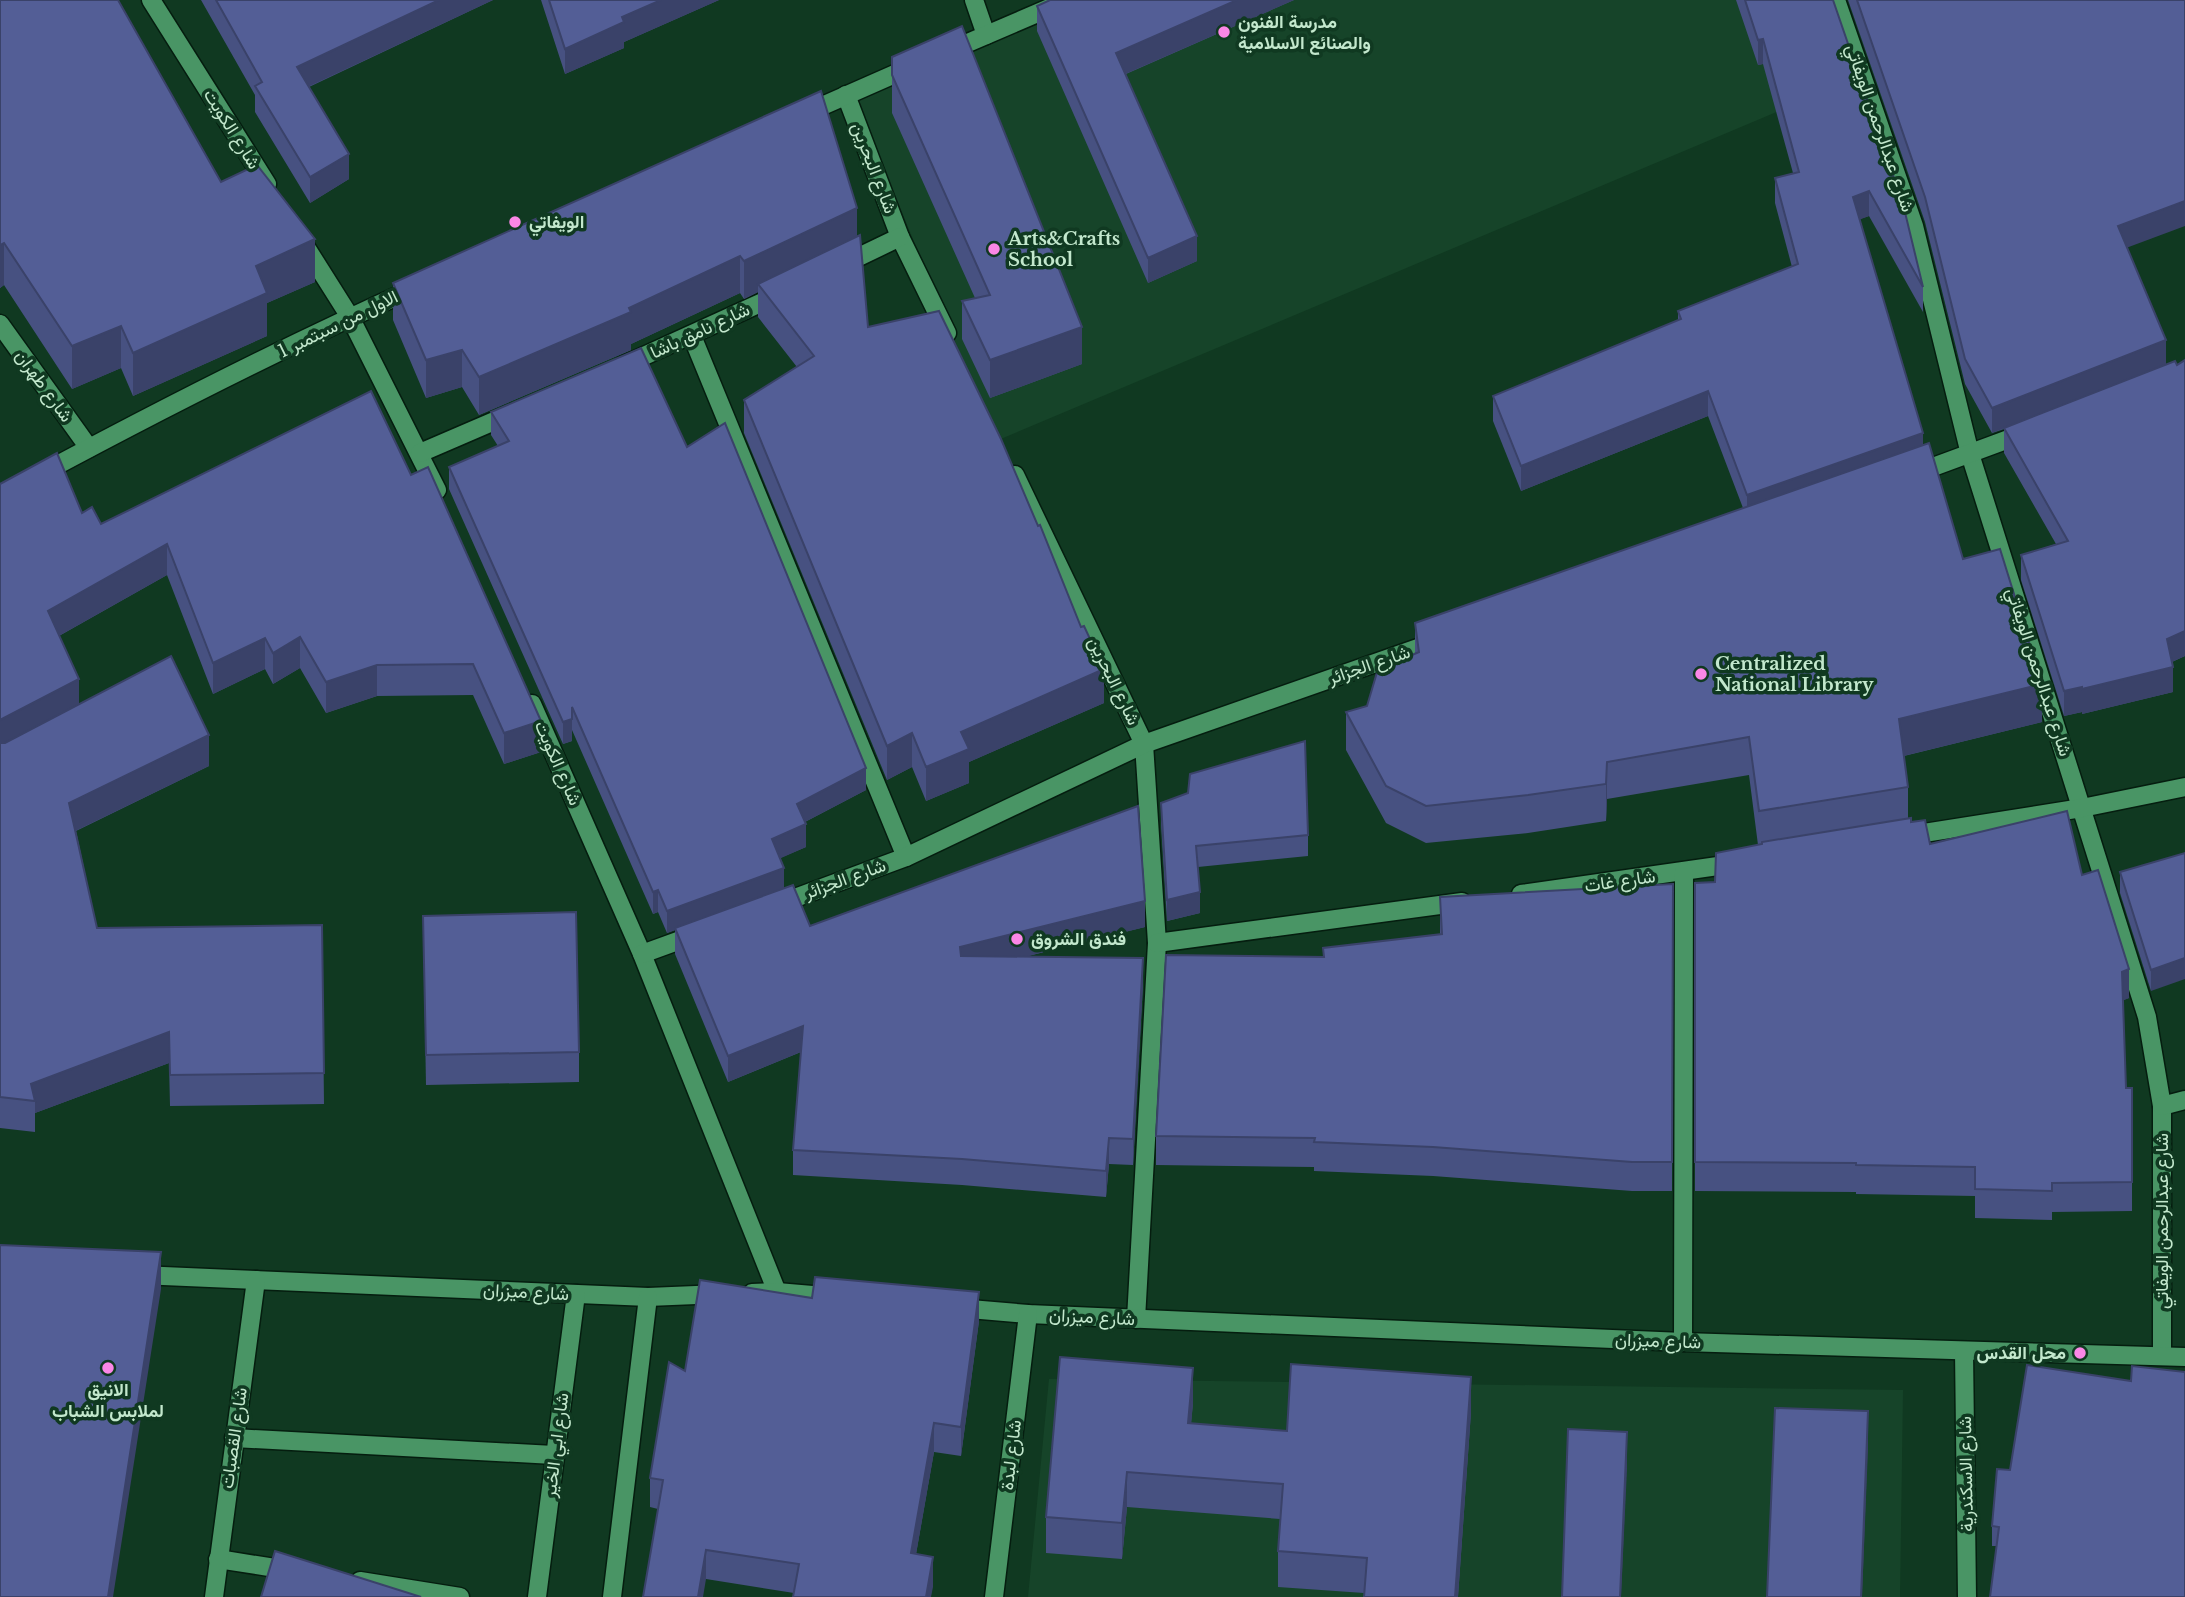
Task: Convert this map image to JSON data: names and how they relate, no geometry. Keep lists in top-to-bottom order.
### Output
{
  "streets": {
    "street": [
      "شارع عبدالرحمن الويفاتي",
      "شارع الكويت",
      "شارع البحرين",
      "الاول من سبتمبر 1",
      "شارع نامق باشا",
      "شارع طهران",
      "شارع الجزائر",
      "شارع غات",
      "شارع ميزران",
      "شارع القصبات",
      "شارع ابي الخير",
      "شارع لبدة",
      "شارع الاسكندرية"
    ]
  },
  "crossings": [
    ["شارع عبدالرحمن الويفاتي", "شارع ميزران"],
    ["شارع الكويت", "شارع ميزران"],
    ["شارع البحرين", "شارع الجزائر"],
    ["شارع البحرين", "شارع ميزران"],
    ["الاول من سبتمبر 1", "شارع طهران"],
    ["شارع ميزران", "شارع القصبات"],
    ["شارع ميزران", "شارع ابي الخير"],
    ["شارع ميزران", "شارع لبدة"],
    ["شارع ميزران", "شارع الاسكندرية"]
  ],
  "places": [
    "مدرسة الفنون والصنائع الاسلامية",
    "الويفاتي",
    "Arts&Crafts School",
    "Centralized National Library",
    "فندق الشروق",
    "محل القدس",
    "الانيق لملابس الشباب"
  ]
}
